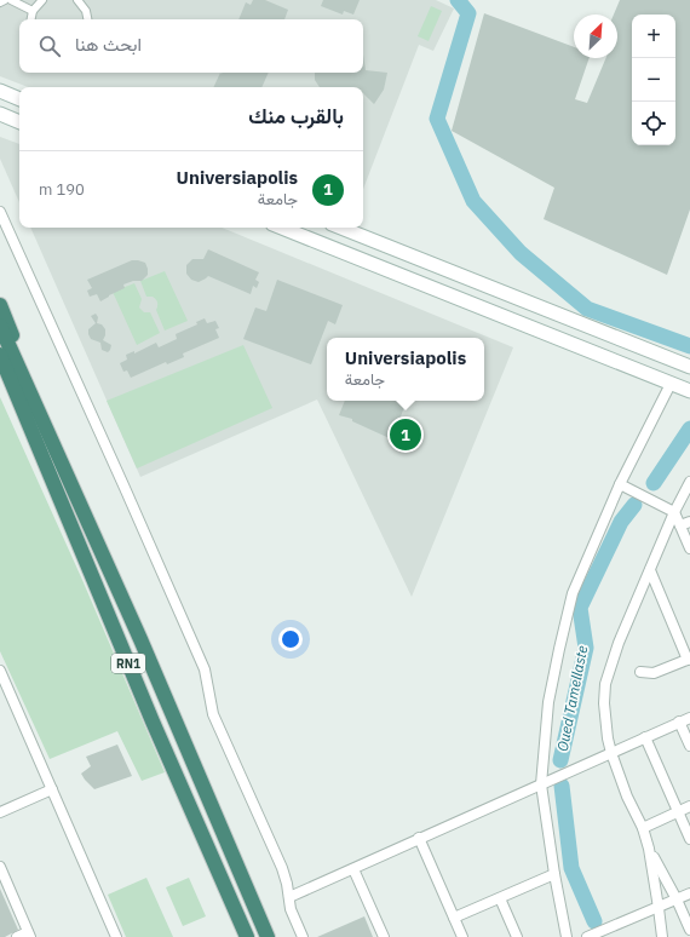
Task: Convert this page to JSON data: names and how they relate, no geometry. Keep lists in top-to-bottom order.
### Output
{
  "streets": {
    "highway": ["RN1"]
  },
  "water": ["Oued Tamellaste"],
  "north": "top right",
  "page": {
    "map_buttons": ["+", "−"],
    "search": "ابحث هنا",
    "heading": "بالقرب منك",
    "list": [
      {
        "mark": "1",
        "name": "Universiapolis",
        "note": "جامعة",
        "value": "190 m"
      }
    ],
    "popup": ["Universiapolis", "جامعة"],
    "pins": "1"
  }
}
